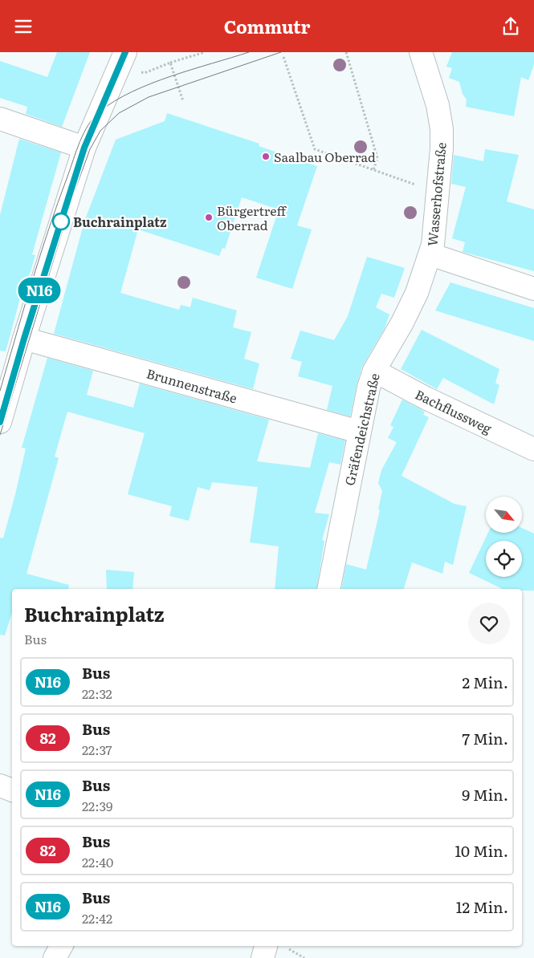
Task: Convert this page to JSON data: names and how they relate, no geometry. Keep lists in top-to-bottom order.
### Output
{
  "streets": {
    "street": [
      "Wasserhofstraße",
      "Brunnenstraße",
      "Bachflussweg",
      "Gräfendeichstraße"
    ]
  },
  "crossings": [
    ["Wasserhofstraße", "Gräfendeichstraße"],
    ["Brunnenstraße", "Gräfendeichstraße"],
    ["Bachflussweg", "Gräfendeichstraße"]
  ],
  "places": ["Saalbau Oberrad", "Bürgertreff Oberrad", "Buchrainplatz"],
  "lines": ["bus line N16"],
  "north": "bottom right",
  "page": {
    "header": "Commutr",
    "on_map": "N16",
    "heading": ["Buchrainplatz", "Bus"],
    "list": [
      {
        "mark": "N16",
        "name": "Bus",
        "note": "22:32",
        "value": "2 Min."
      },
      {
        "mark": "82",
        "name": "Bus",
        "note": "22:37",
        "value": "7 Min."
      },
      {
        "mark": "N16",
        "name": "Bus",
        "note": "22:39",
        "value": "9 Min."
      },
      {
        "mark": "82",
        "name": "Bus",
        "note": "22:40",
        "value": "10 Min."
      },
      {
        "mark": "N16",
        "name": "Bus",
        "note": "22:42",
        "value": "12 Min."
      }
    ]
  }
}
